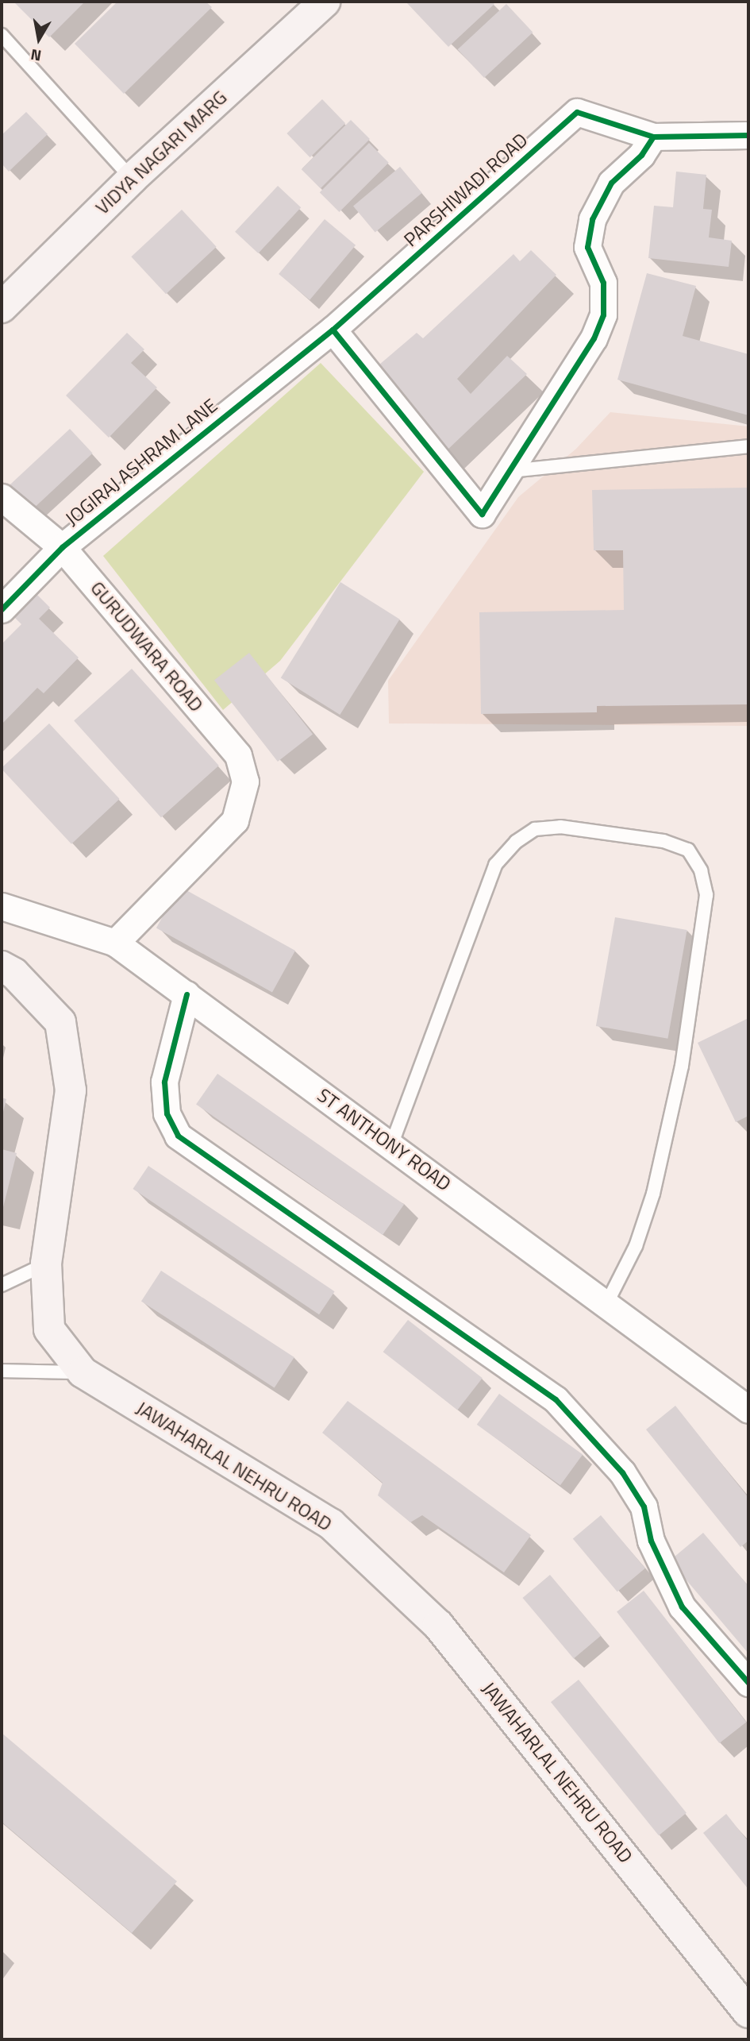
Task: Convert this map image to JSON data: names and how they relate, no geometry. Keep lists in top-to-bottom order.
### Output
{
  "streets": {
    "main road": ["VIDYA NAGARI MARG", "JAWAHARLAL NEHRU ROAD"],
    "street": [
      "PARSHIWADI ROAD",
      "JOGIRAJ ASHRAM LANE",
      "GURUDWARA ROAD",
      "ST ANTHONY ROAD"
    ]
  },
  "crossings": [
    ["PARSHIWADI ROAD", "JOGIRAJ ASHRAM LANE"],
    ["JOGIRAJ ASHRAM LANE", "GURUDWARA ROAD"],
    ["GURUDWARA ROAD", "ST ANTHONY ROAD"]
  ],
  "north": "bottom"
}
